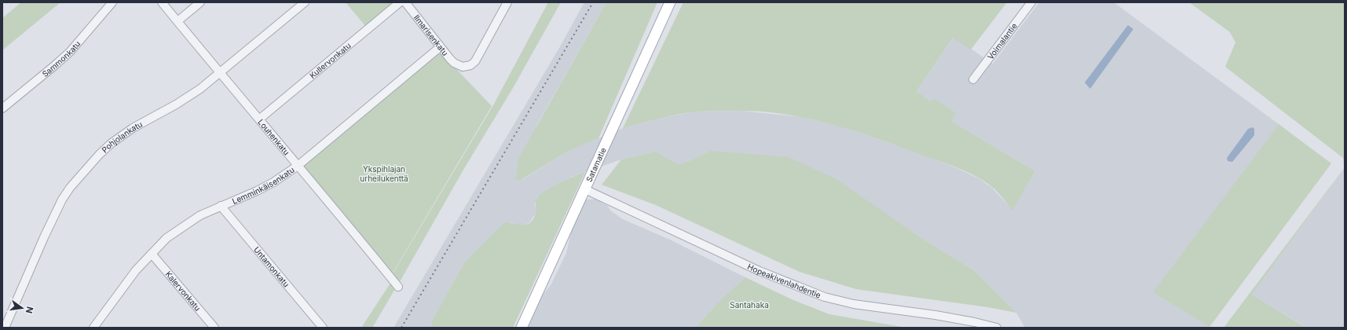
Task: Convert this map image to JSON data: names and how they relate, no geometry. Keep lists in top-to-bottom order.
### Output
{
  "streets": {
    "main road": ["Satamatie"],
    "street": [
      "Ilmarisenkatu",
      "Voimalantie",
      "Sammonkatu",
      "Kullervonkatu",
      "Louhenkatu",
      "Pohjolankatu",
      "Lemminkäisenkatu",
      "Untamonkatu",
      "Hopeakivenlahdentie",
      "Kalervonkatu"
    ]
  },
  "crossings": [
    ["Ilmarisenkatu", "Lemminkäisenkatu"],
    ["Kullervonkatu", "Louhenkatu"],
    ["Louhenkatu", "Pohjolankatu"],
    ["Louhenkatu", "Lemminkäisenkatu"],
    ["Satamatie", "Hopeakivenlahdentie"],
    ["Lemminkäisenkatu", "Untamonkatu"],
    ["Lemminkäisenkatu", "Kalervonkatu"]
  ],
  "parks": ["Ykspihlajan urheilukenttä", "Santahaka"],
  "north": "right"
}
